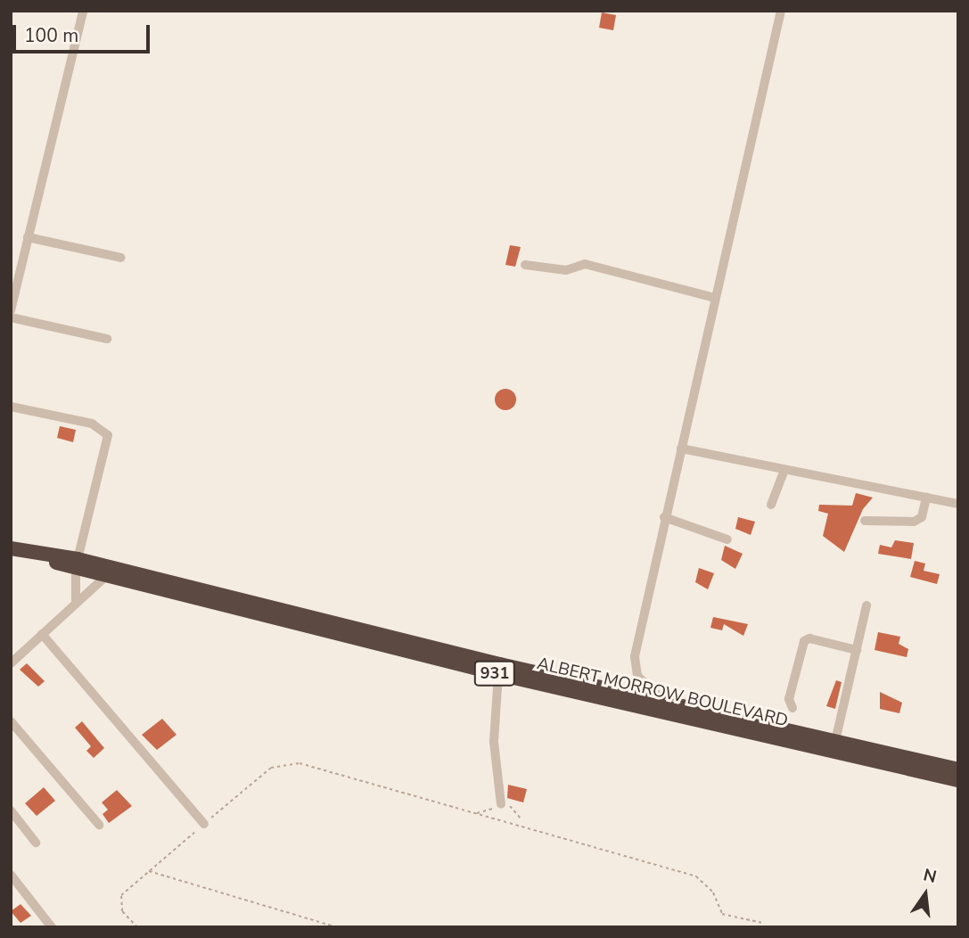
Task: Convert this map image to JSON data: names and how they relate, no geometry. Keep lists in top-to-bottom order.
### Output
{
  "streets": {
    "highway": ["931", "ALBERT MORROW BOULEVARD"]
  },
  "scale_bar": "100 m",
  "north": "top"
}
